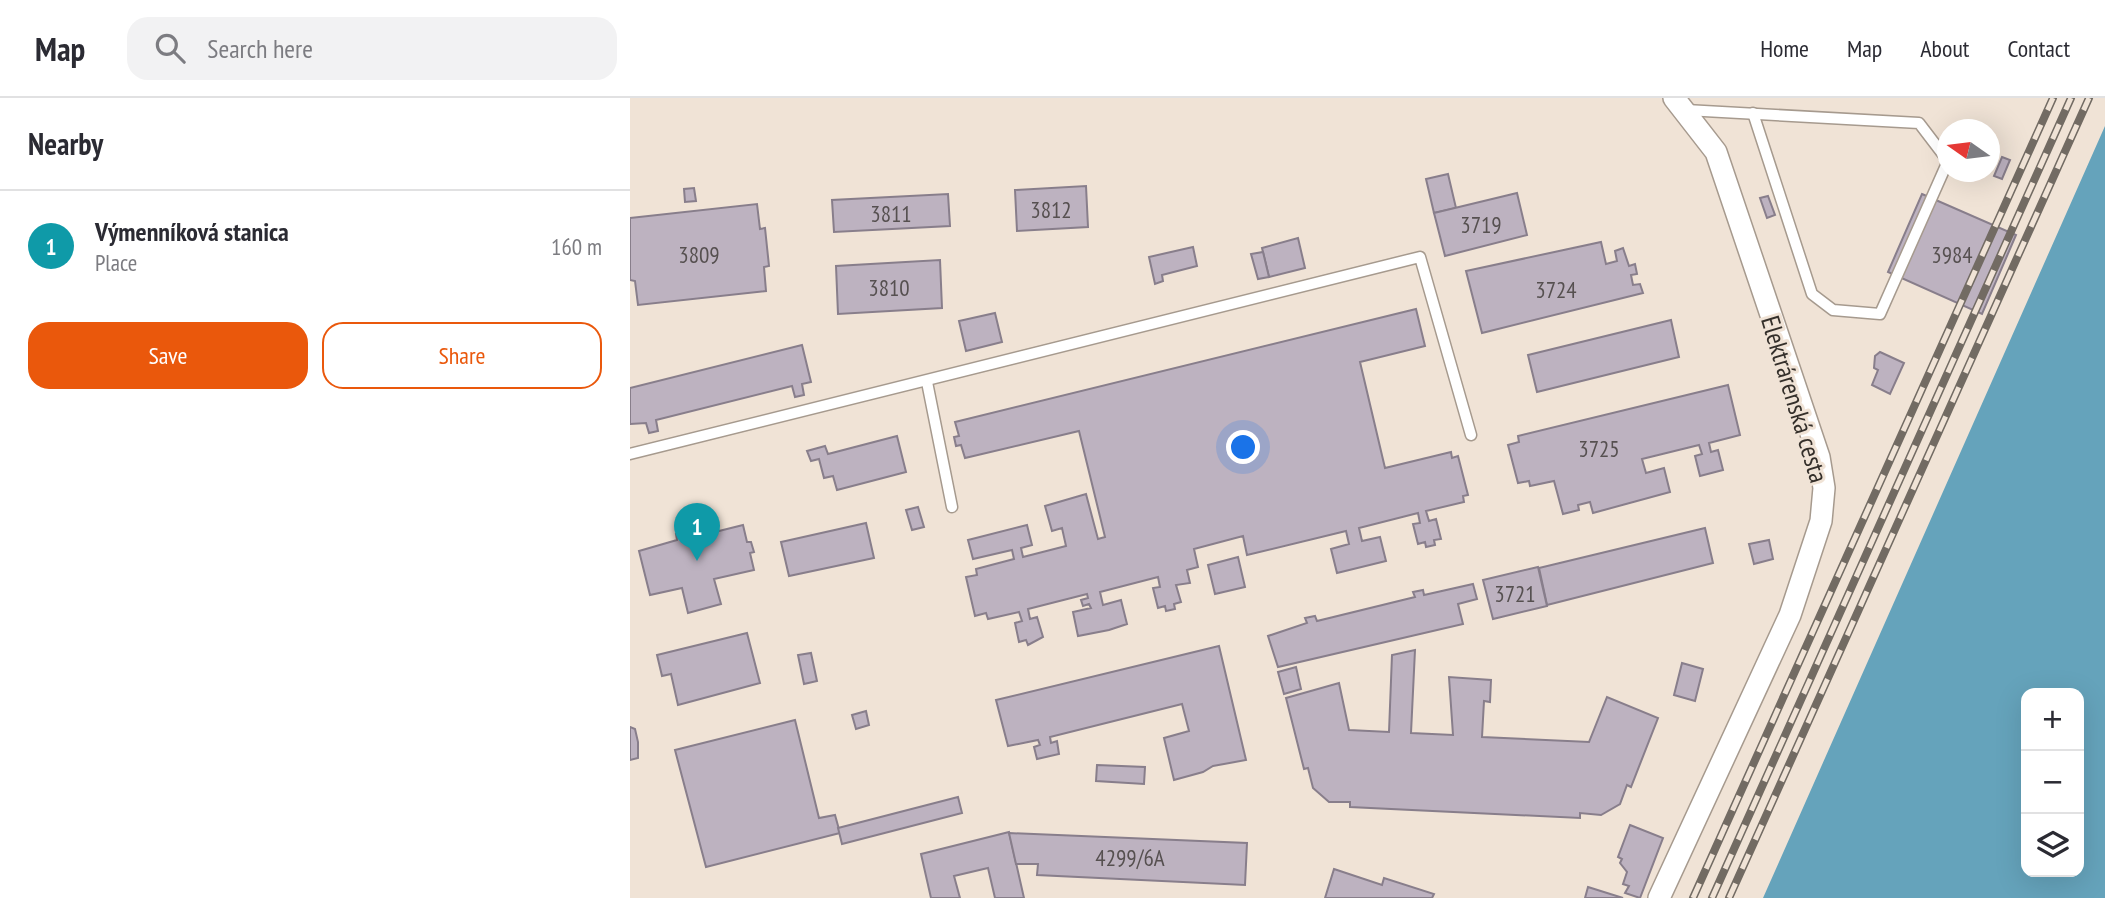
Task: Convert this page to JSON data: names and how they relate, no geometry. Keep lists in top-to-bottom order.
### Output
{
  "streets": {
    "street": ["Elektrárenská cesta"]
  },
  "house_numbers": [
    "3812",
    "3811",
    "3719",
    "3809",
    "3984",
    "3810",
    "3724",
    "3725",
    "3721",
    "4299/6A"
  ],
  "north": "left",
  "page": {
    "header": "Map",
    "search": "Search here",
    "nav": [
      "Home",
      "Map",
      "About",
      "Contact"
    ],
    "heading": "Nearby",
    "list": [
      {
        "mark": "1",
        "name": "Výmenníková stanica",
        "note": "Place",
        "value": "160 m"
      }
    ],
    "buttons": ["Save", "Share"],
    "pins": "1",
    "map_buttons": ["+", "−"]
  }
}
